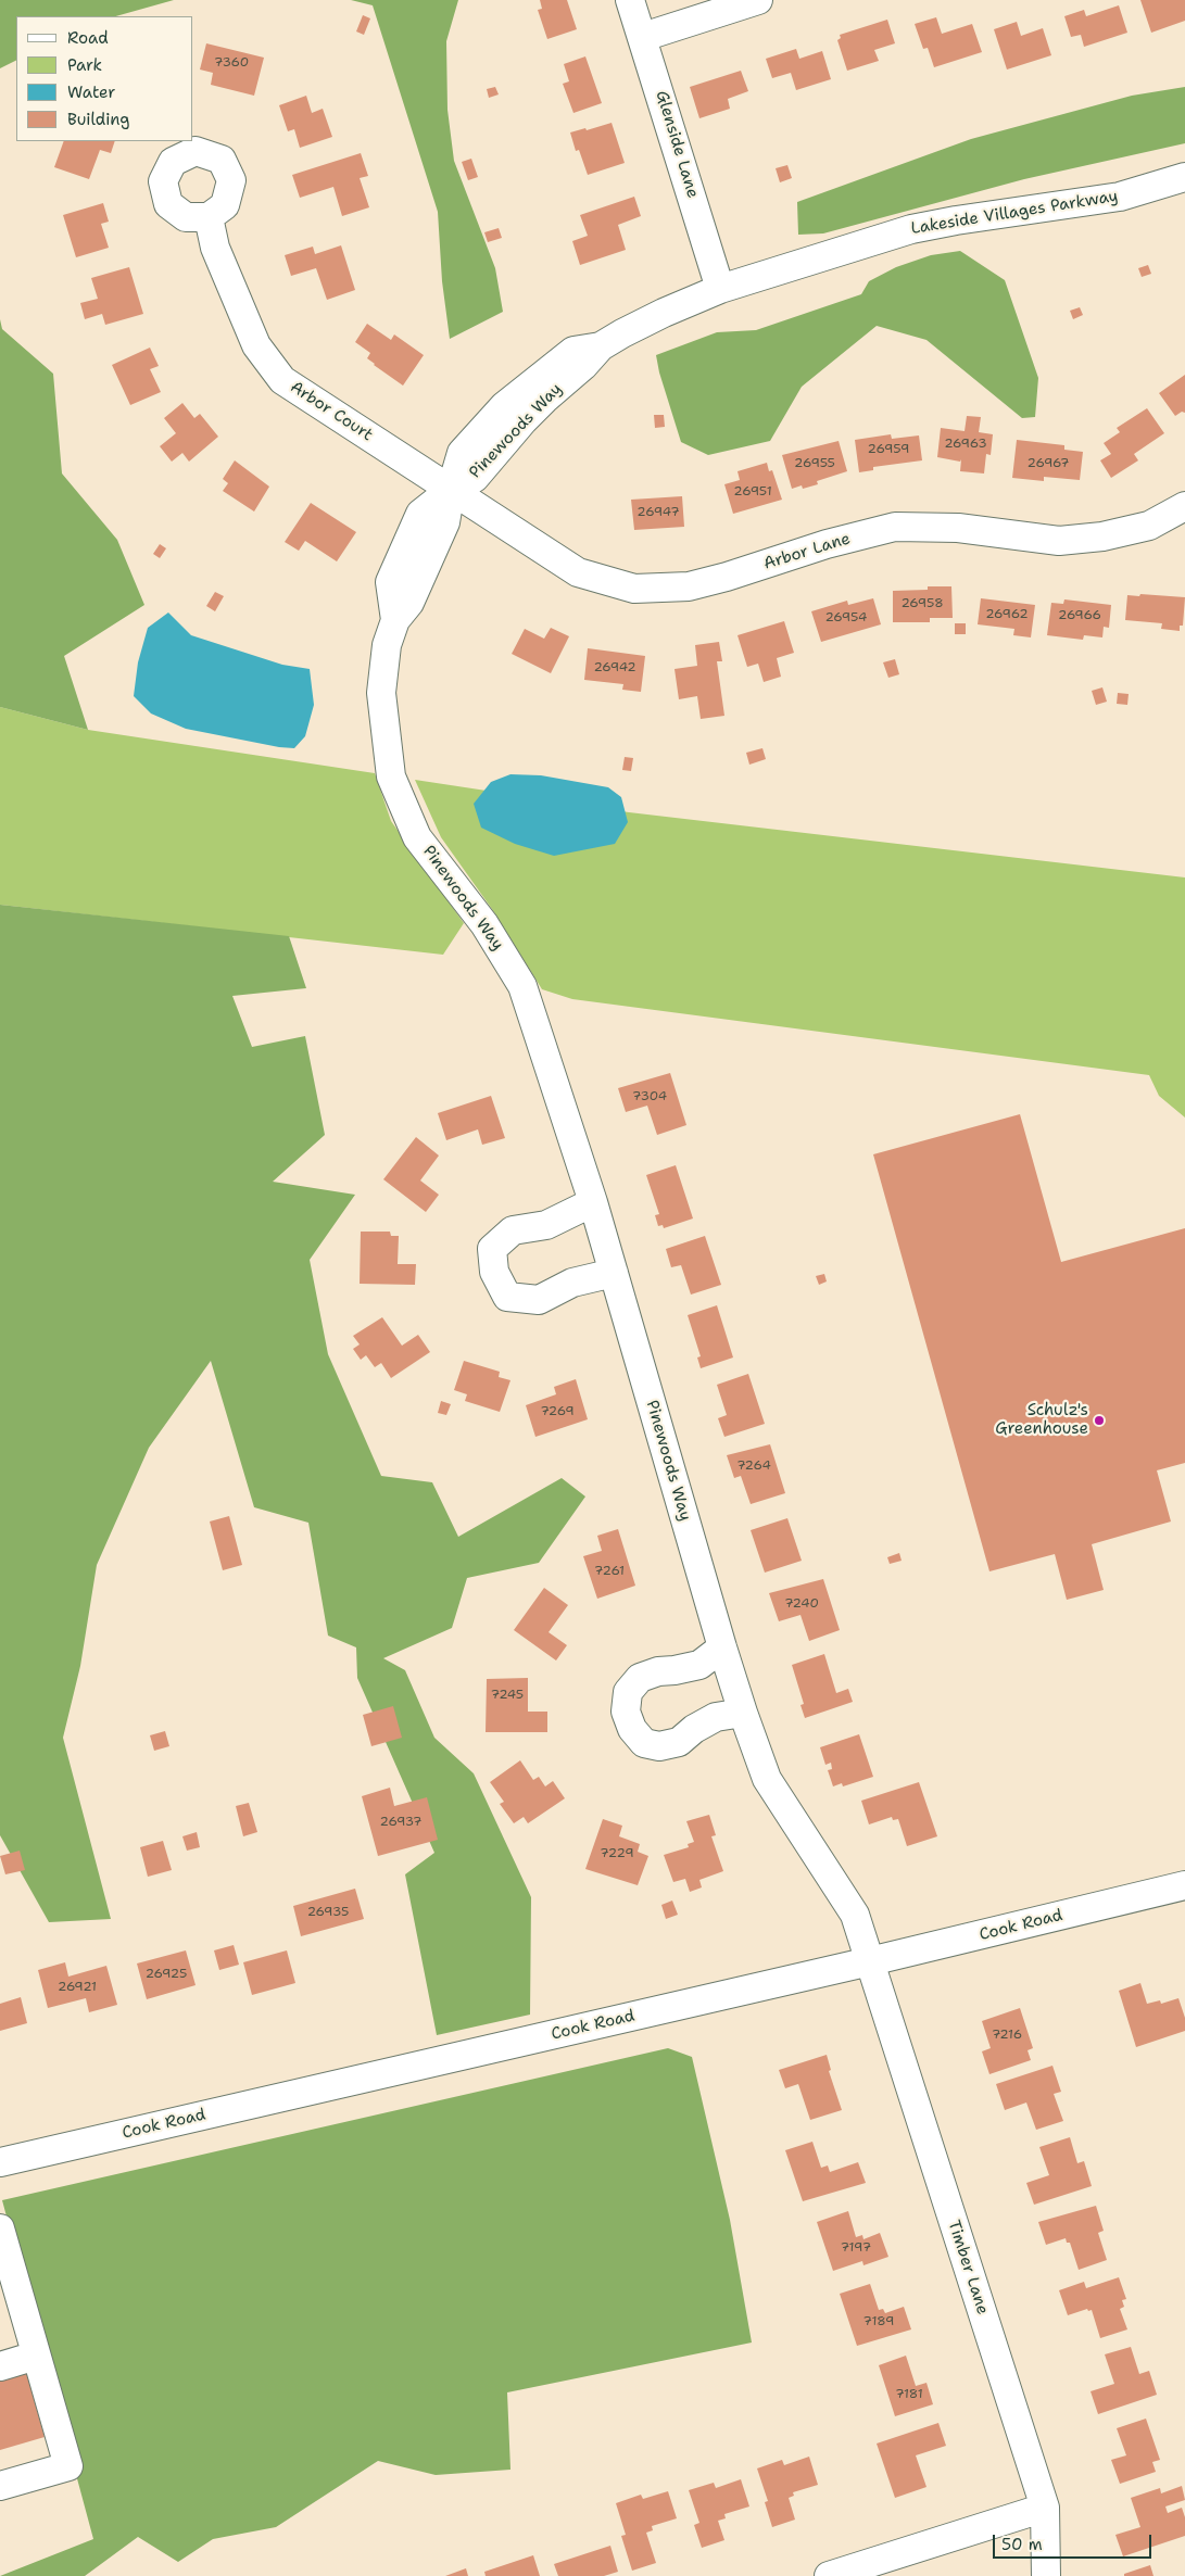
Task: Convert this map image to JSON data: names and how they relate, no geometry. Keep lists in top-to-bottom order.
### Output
{
  "streets": {
    "street": [
      "Glenside Lane",
      "Lakeside Villages Parkway",
      "Arbor Court",
      "Pinewoods Way",
      "Arbor Lane",
      "Cook Road",
      "Timber Lane"
    ]
  },
  "crossings": [
    ["Glenside Lane", "Lakeside Villages Parkway"],
    ["Glenside Lane", "Pinewoods Way"],
    ["Lakeside Villages Parkway", "Pinewoods Way"],
    ["Arbor Court", "Pinewoods Way"],
    ["Arbor Court", "Arbor Lane"],
    ["Pinewoods Way", "Arbor Lane"],
    ["Pinewoods Way", "Cook Road"],
    ["Pinewoods Way", "Timber Lane"],
    ["Cook Road", "Timber Lane"]
  ],
  "places": ["Schulz's Greenhouse"],
  "house_numbers": [
    "7360",
    "26963",
    "26959",
    "26955",
    "26967",
    "26951",
    "26947",
    "26958",
    "26962",
    "26966",
    "26954",
    "26942",
    "7304",
    "7269",
    "7264",
    "7261",
    "7240",
    "7245",
    "26937",
    "7229",
    "26935",
    "26925",
    "26921",
    "7216",
    "7197",
    "7189",
    "7181"
  ],
  "legend": [
    "Road",
    "Park",
    "Water",
    "Building"
  ],
  "scale_bar": "50 m"
}
